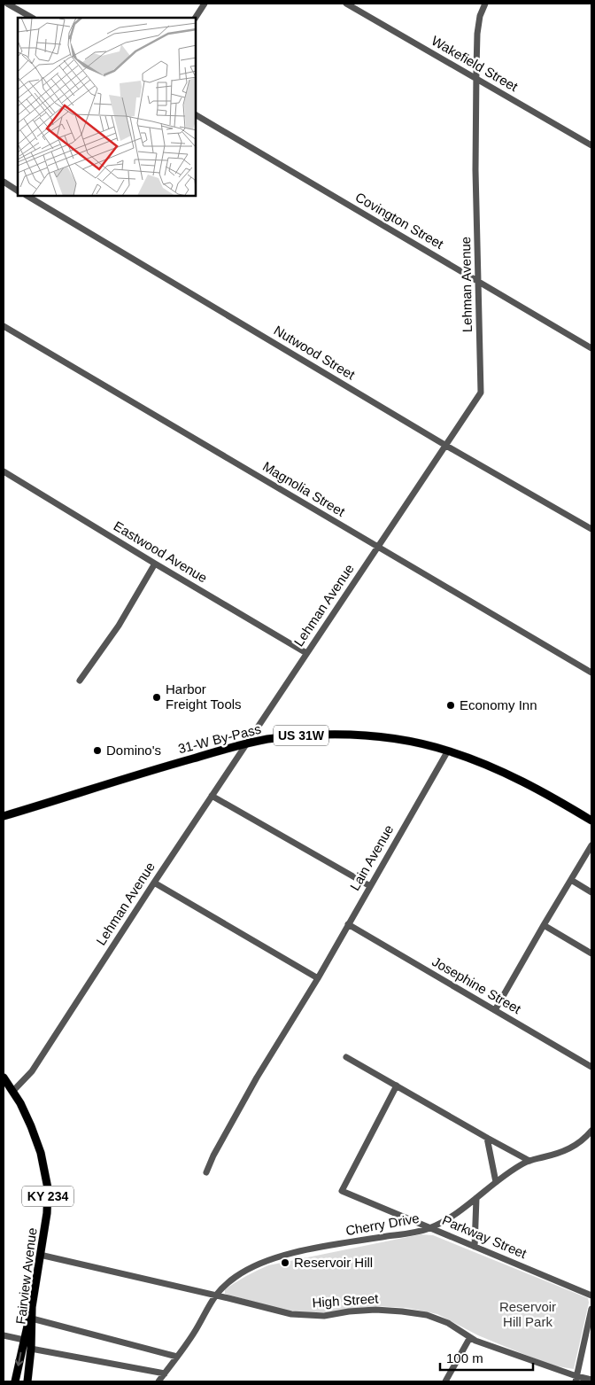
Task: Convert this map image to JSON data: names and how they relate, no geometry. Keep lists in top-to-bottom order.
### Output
{
  "streets": {
    "main road": [
      "US 31W",
      "31-W By-Pass",
      "KY 234",
      "Fairview Avenue"
    ],
    "street": [
      "Wakefield Street",
      "Covington Street",
      "Lehman Avenue",
      "Nutwood Street",
      "Magnolia Street",
      "Eastwood Avenue",
      "Lain Avenue",
      "Josephine Street",
      "Cherry Drive",
      "Parkway Street",
      "High Street"
    ]
  },
  "crossings": [
    ["Wakefield Street", "Lehman Avenue"],
    ["Covington Street", "Lehman Avenue"],
    ["Lehman Avenue", "Nutwood Street"],
    ["Lehman Avenue", "Magnolia Street"],
    ["Lehman Avenue", "Eastwood Avenue"],
    ["Lehman Avenue", "31-W By-Pass"],
    ["Lehman Avenue", "Fairview Avenue"],
    ["31-W By-Pass", "Lain Avenue"],
    ["Lain Avenue", "Josephine Street"],
    ["KY 234", "Fairview Avenue"],
    ["Cherry Drive", "Parkway Street"],
    ["Cherry Drive", "High Street"],
    ["Fairview Avenue", "High Street"]
  ],
  "parks": ["Reservoir Hill Park"],
  "places": [
    "Harbor Freight Tools",
    "Economy Inn",
    "Domino's",
    "Reservoir Hill"
  ],
  "scale_bar": "100 m"
}
